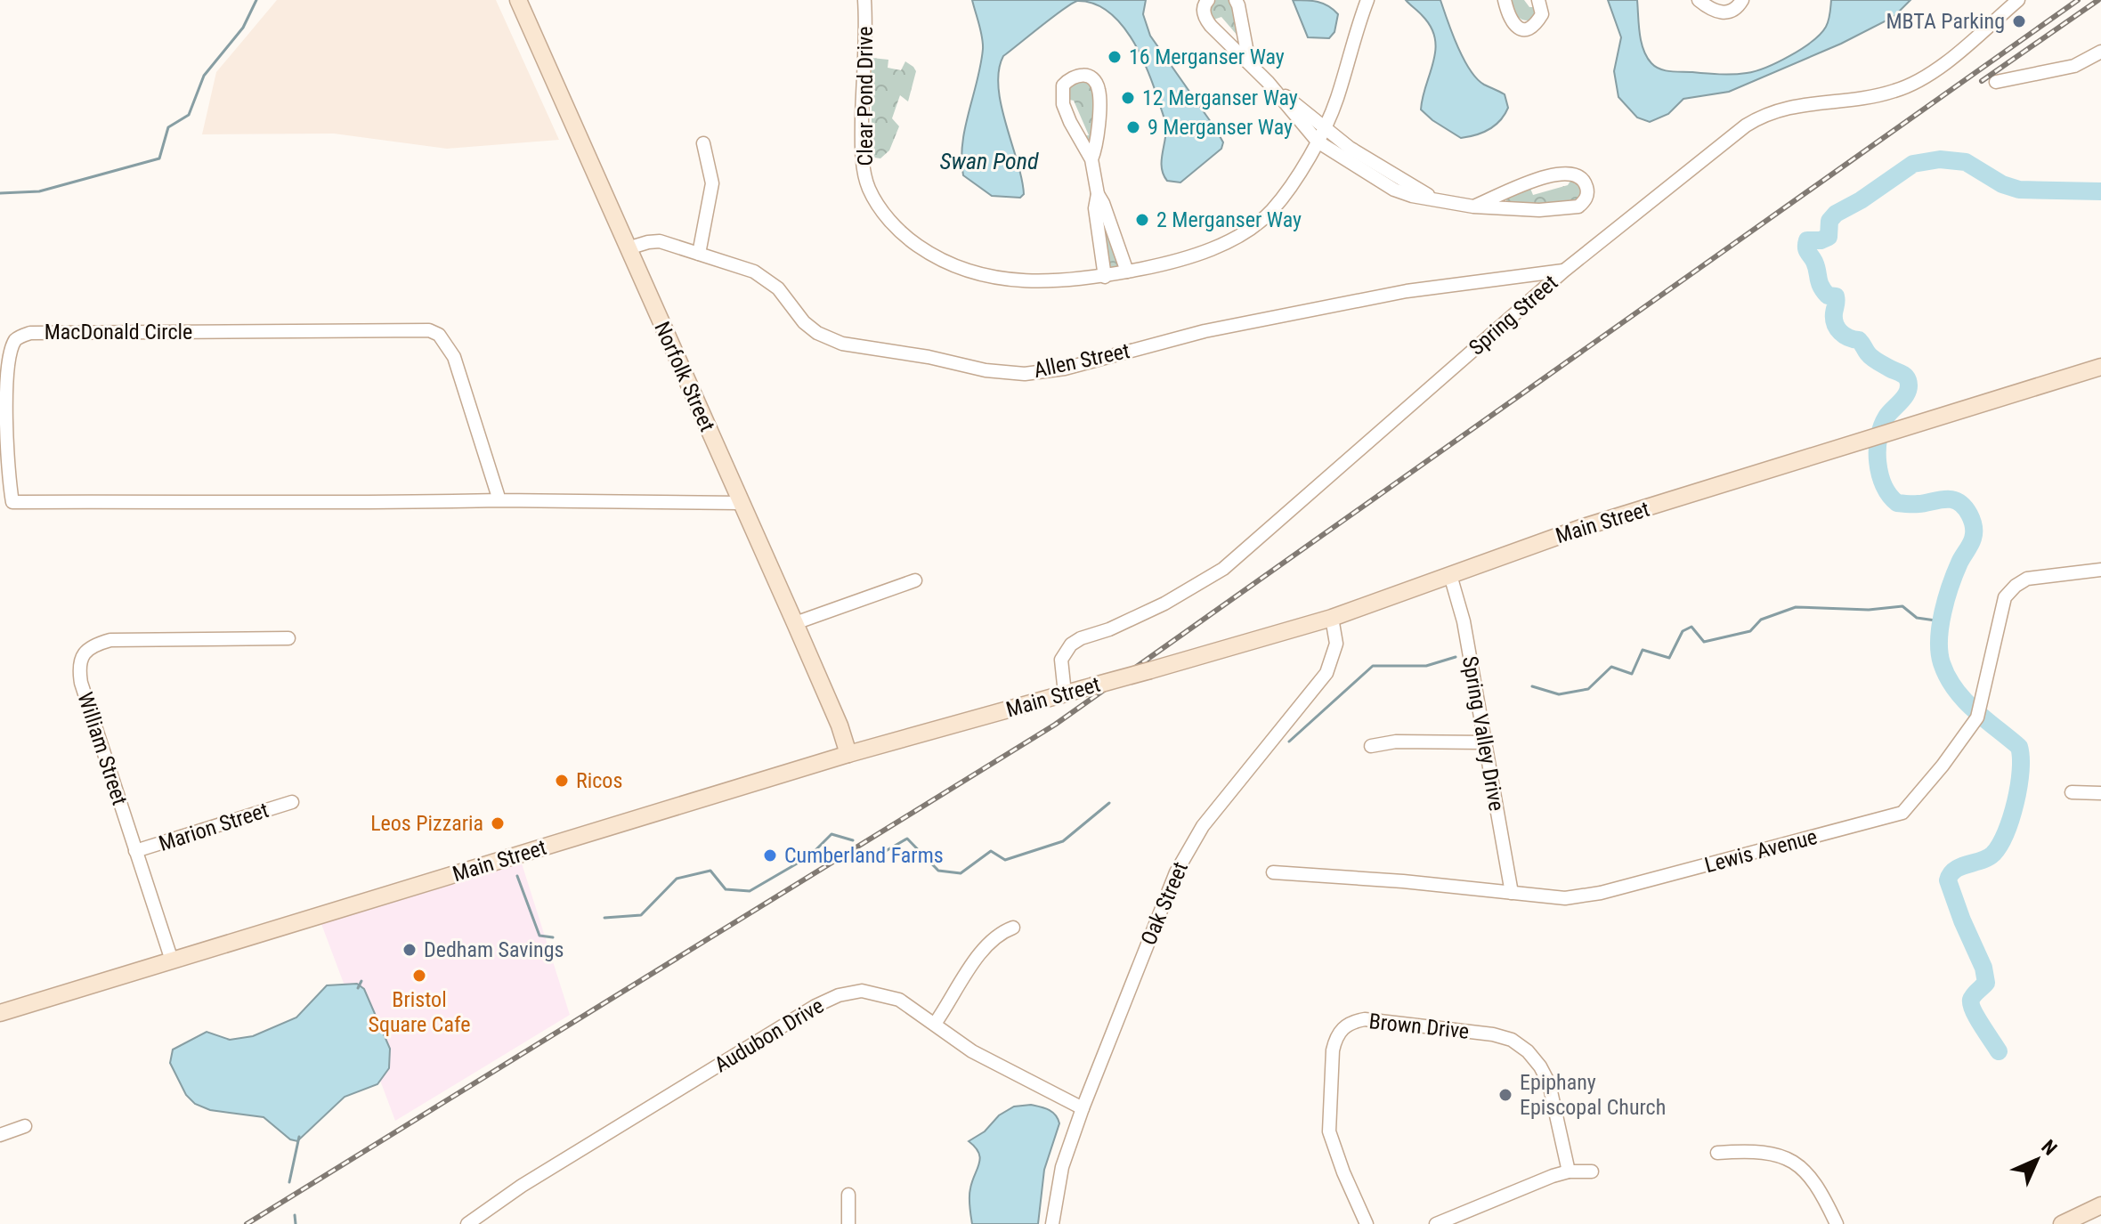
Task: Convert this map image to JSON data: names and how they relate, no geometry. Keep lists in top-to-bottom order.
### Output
{
  "streets": {
    "main road": ["Norfolk Street", "Main Street"],
    "street": [
      "Clear Pond Drive",
      "Spring Street",
      "MacDonald Circle",
      "Allen Street",
      "Spring Valley Drive",
      "William Street",
      "Marion Street",
      "Lewis Avenue",
      "Oak Street",
      "Brown Drive",
      "Audubon Drive"
    ]
  },
  "crossings": [
    ["Spring Street", "Allen Street"],
    ["Spring Street", "Main Street"],
    ["MacDonald Circle", "Norfolk Street"],
    ["Allen Street", "Norfolk Street"],
    ["Norfolk Street", "Main Street"],
    ["Main Street", "Spring Valley Drive"],
    ["Main Street", "William Street"],
    ["Main Street", "Oak Street"],
    ["Spring Valley Drive", "Lewis Avenue"],
    ["William Street", "Marion Street"],
    ["Oak Street", "Audubon Drive"]
  ],
  "water": ["Swan Pond"],
  "places": [
    "MBTA Parking",
    "16 Merganser Way",
    "12 Merganser Way",
    "9 Merganser Way",
    "2 Merganser Way",
    "Ricos",
    "Leos Pizzaria",
    "Cumberland Farms",
    "Dedham Savings",
    "Bristol Square Cafe",
    "Epiphany Episcopal Church"
  ],
  "north": "top right"
}
